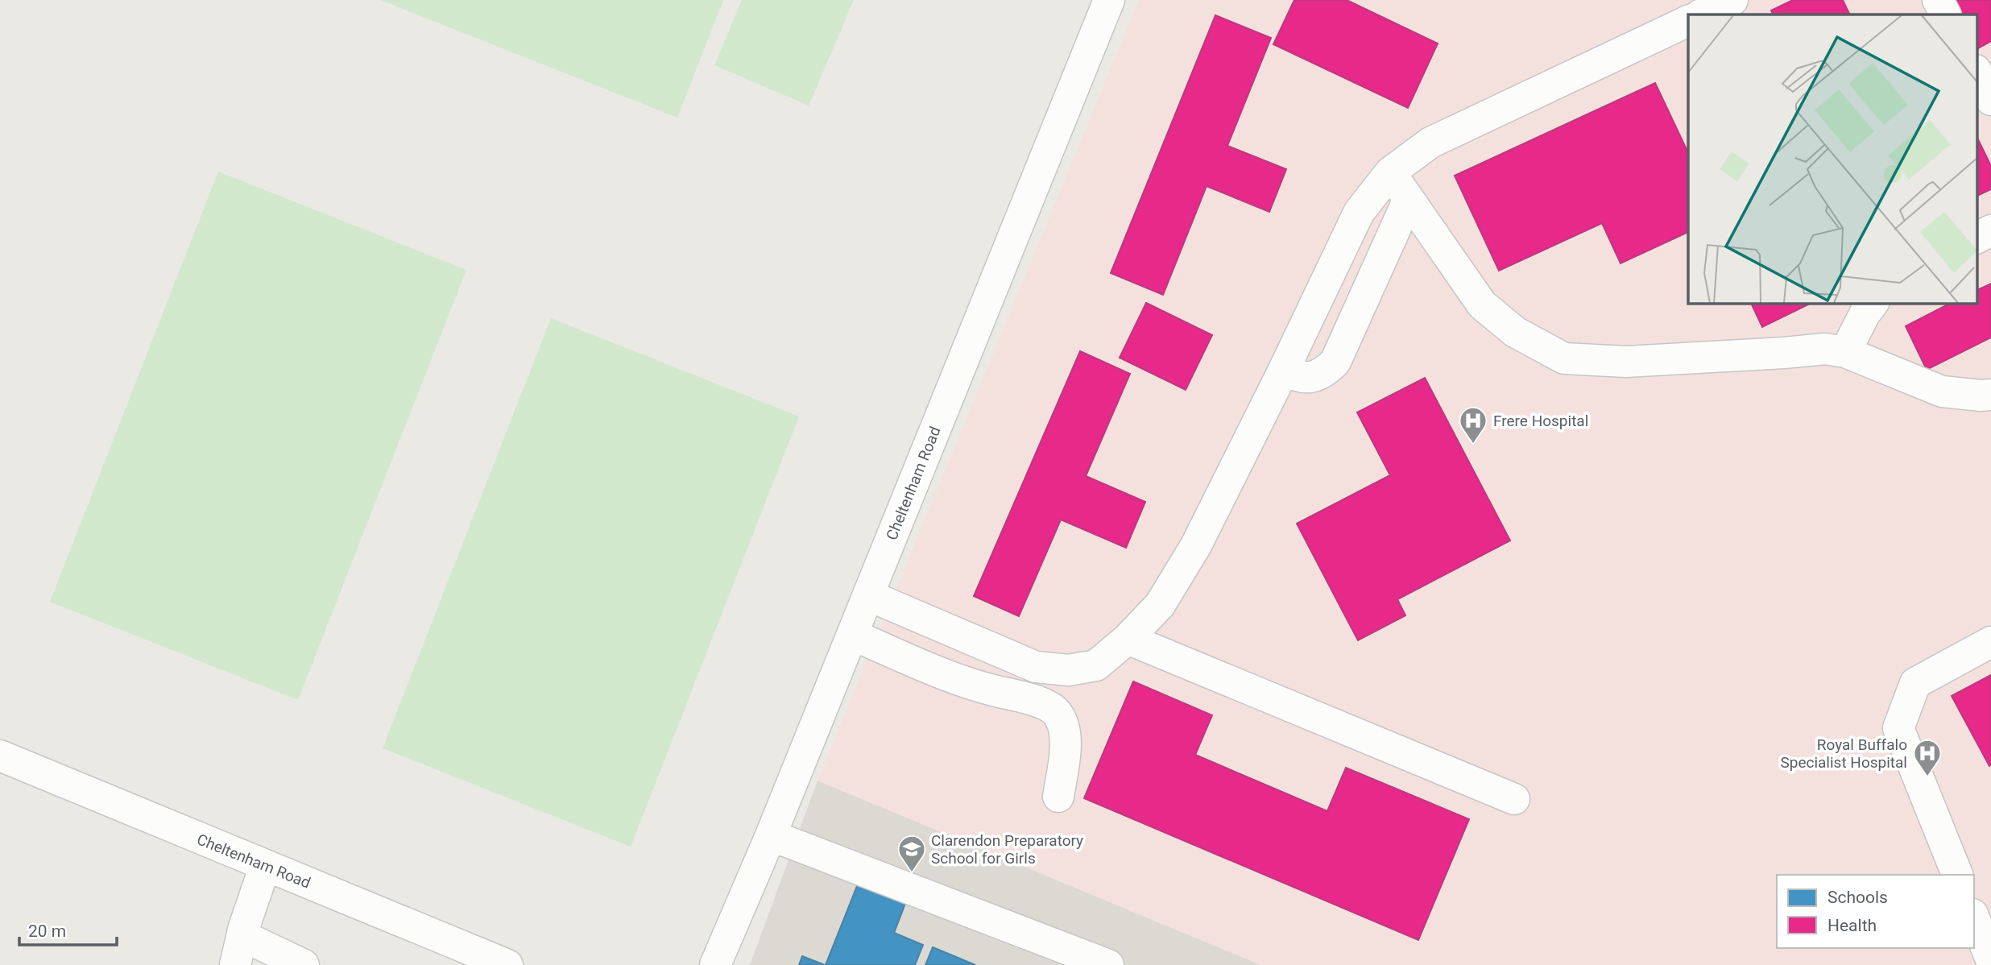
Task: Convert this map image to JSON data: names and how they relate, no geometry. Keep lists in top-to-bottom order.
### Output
{
  "streets": {
    "street": ["Cheltenham Road"]
  },
  "places": {
    "hospital": ["Frere Hospital", "Royal Buffalo Specialist Hospital"],
    "school or university": ["Clarendon Preparatory School for Girls"]
  },
  "legend": ["Schools", "Health"],
  "scale_bar": "20 m"
}
